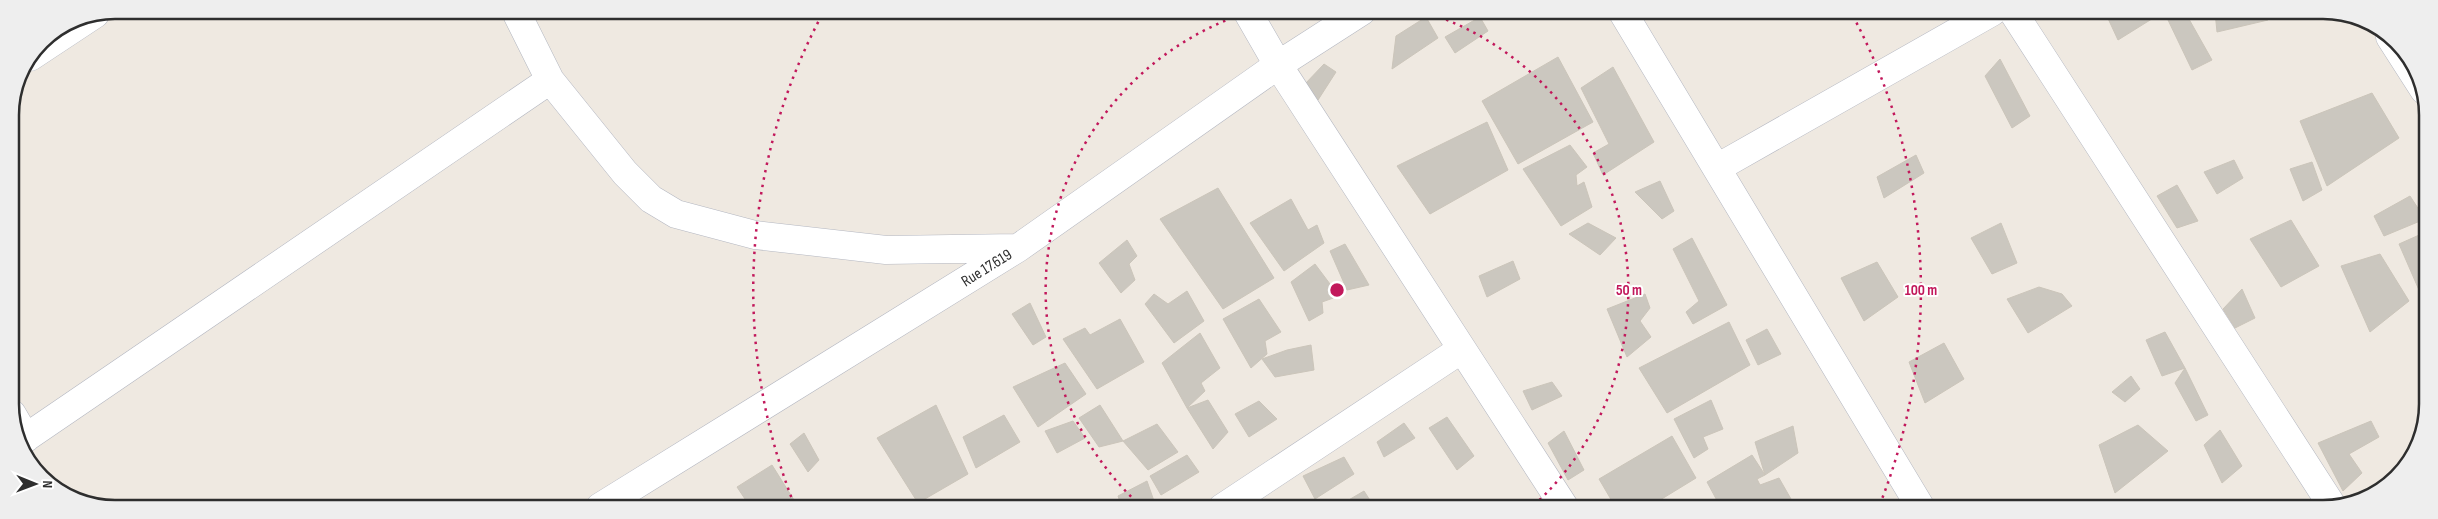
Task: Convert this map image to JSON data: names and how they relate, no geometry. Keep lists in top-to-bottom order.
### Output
{
  "streets": {
    "street": ["Rue 17.619"]
  },
  "north": "right",
  "rings": ["50 m", "100 m"]
}
